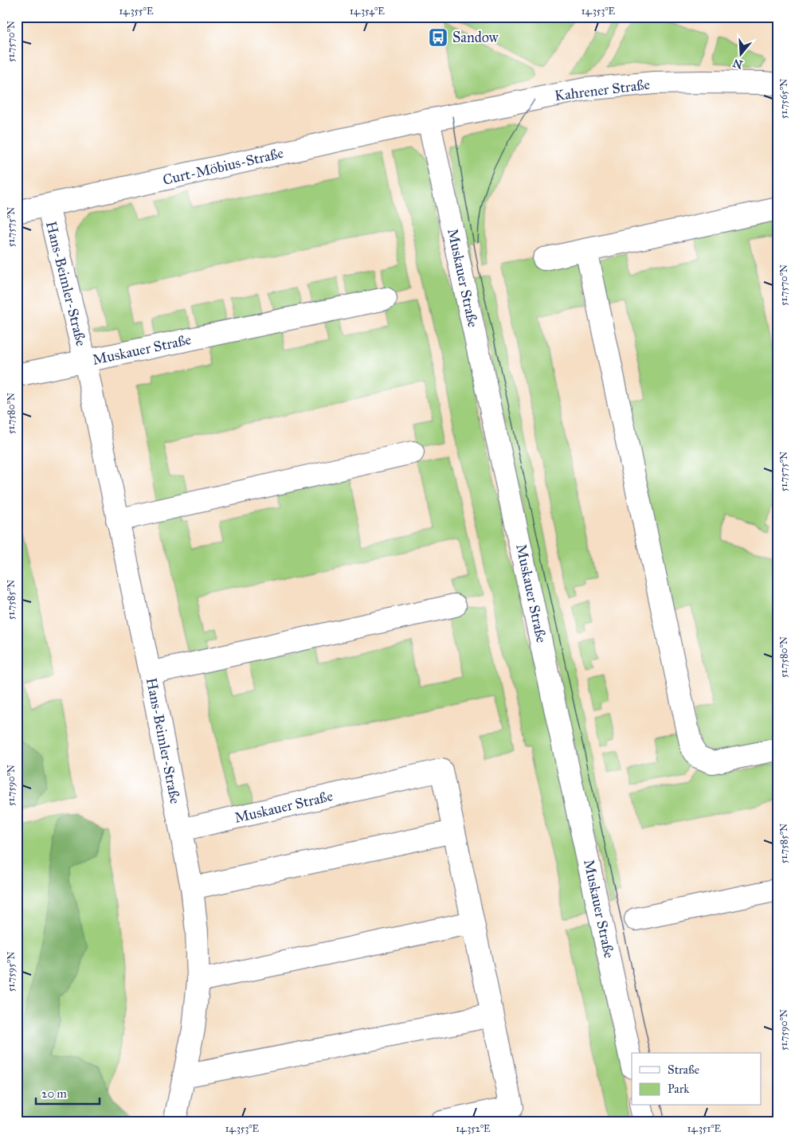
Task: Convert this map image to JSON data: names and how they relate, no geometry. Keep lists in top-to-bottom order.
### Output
{
  "streets": {
    "street": [
      "Kahrener Straße",
      "Curt-Möbius-Straße",
      "Muskauer Straße",
      "Hans-Beimler-Straße"
    ]
  },
  "crossings": [
    ["Kahrener Straße", "Curt-Möbius-Straße"],
    ["Kahrener Straße", "Muskauer Straße"],
    ["Curt-Möbius-Straße", "Muskauer Straße"],
    ["Curt-Möbius-Straße", "Hans-Beimler-Straße"],
    ["Muskauer Straße", "Hans-Beimler-Straße"]
  ],
  "places": {
    "bus stop": ["Sandow"]
  },
  "legend": ["Straße", "Park"],
  "scale_bar": "20 m",
  "north": "bottom",
  "coordinates": [
    "14.355°E",
    "14.354°E",
    "14.353°E",
    "51.7570°N",
    "51.7565°N",
    "51.7575°N",
    "51.7580°N",
    "51.7585°N",
    "51.7590°N",
    "51.7595°N",
    "14.352°E",
    "14.351°E"
  ]
}
